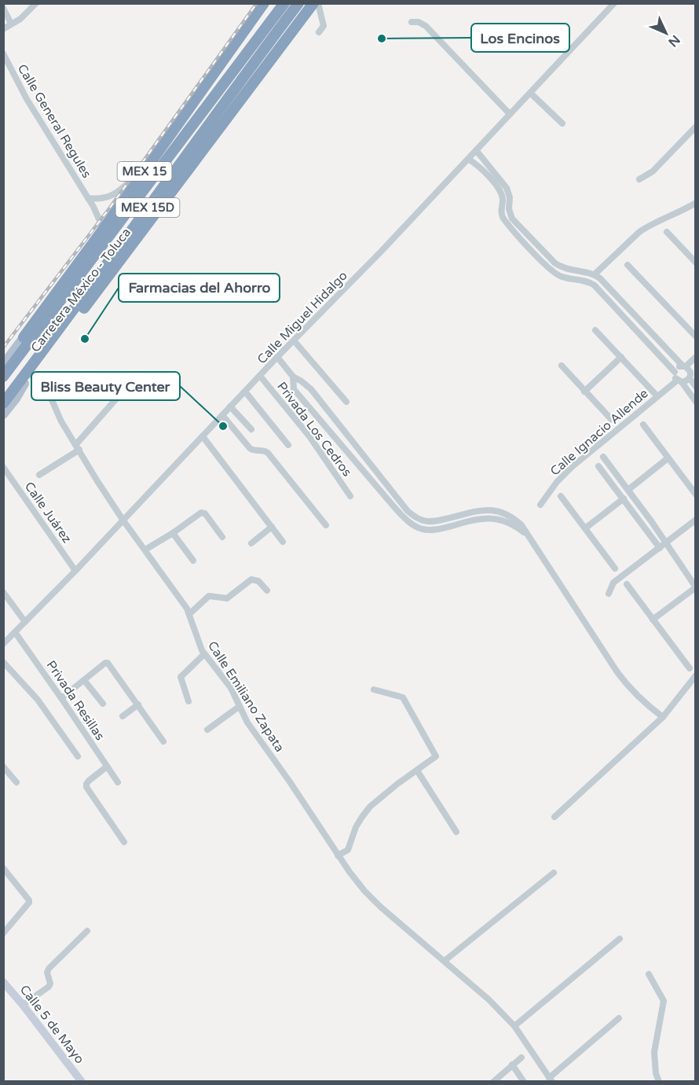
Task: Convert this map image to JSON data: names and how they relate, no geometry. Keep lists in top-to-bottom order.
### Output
{
  "streets": {
    "highway": ["MEX 15", "MEX 15D", "Carretera México - Toluca"],
    "street": [
      "Calle General Regules",
      "Calle Miguel Hidalgo",
      "Privada Los Cedros",
      "Calle Ignacio Allende",
      "Calle Juárez",
      "Calle Emiliano Zapata",
      "Privada Resillas",
      "Calle 5 de Mayo"
    ]
  },
  "crossings": [
    ["Calle General Regules", "Carretera México - Toluca"],
    ["Carretera México - Toluca", "Calle Emiliano Zapata"],
    ["Calle Miguel Hidalgo", "Privada Los Cedros"],
    ["Calle Miguel Hidalgo", "Calle Juárez"],
    ["Calle Miguel Hidalgo", "Calle Emiliano Zapata"],
    ["Calle Miguel Hidalgo", "Privada Resillas"]
  ],
  "places": ["Los Encinos", "Farmacias del Ahorro", "Bliss Beauty Center"],
  "north": "bottom right"
}
